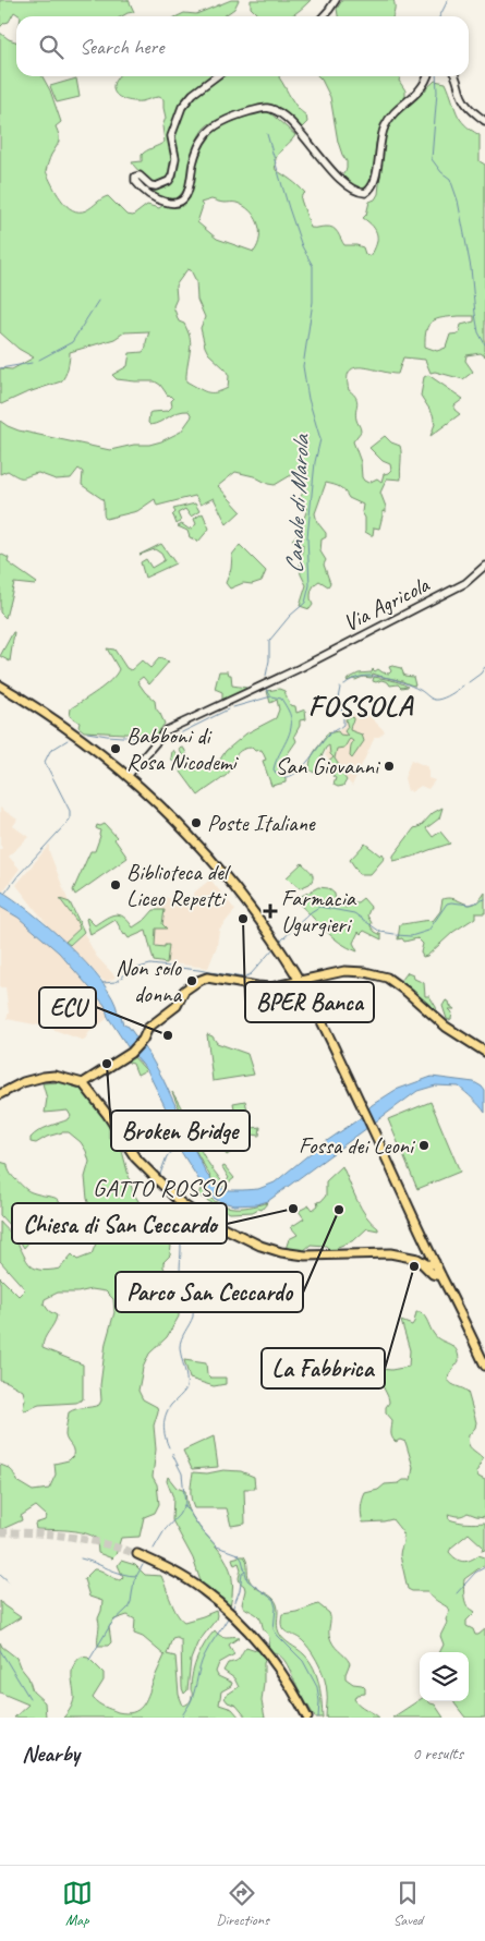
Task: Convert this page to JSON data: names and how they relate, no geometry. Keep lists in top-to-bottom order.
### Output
{
  "streets": {
    "street": ["Via Agricola"]
  },
  "districts": ["FOSSOLA", "GATTO ROSSO"],
  "water": ["Canale di Marola"],
  "places": {
    "other": [
      "Babboni di Rosa Nicodemi",
      "San Giovanni",
      "Poste Italiane",
      "Biblioteca del Liceo Repetti",
      "BPER Banca",
      "Non solo donna",
      "ECU",
      "Broken Bridge",
      "Fossa dei Leoni",
      "Chiesa di San Ceccardo",
      "Parco San Ceccardo",
      "La Fabbrica"
    ],
    "health": ["Farmacia Ugurgieri"]
  },
  "page": {
    "search": "Search here",
    "heading": ["Nearby", "0 results"],
    "nav": ["Map", "Directions", "Saved"]
  }
}
